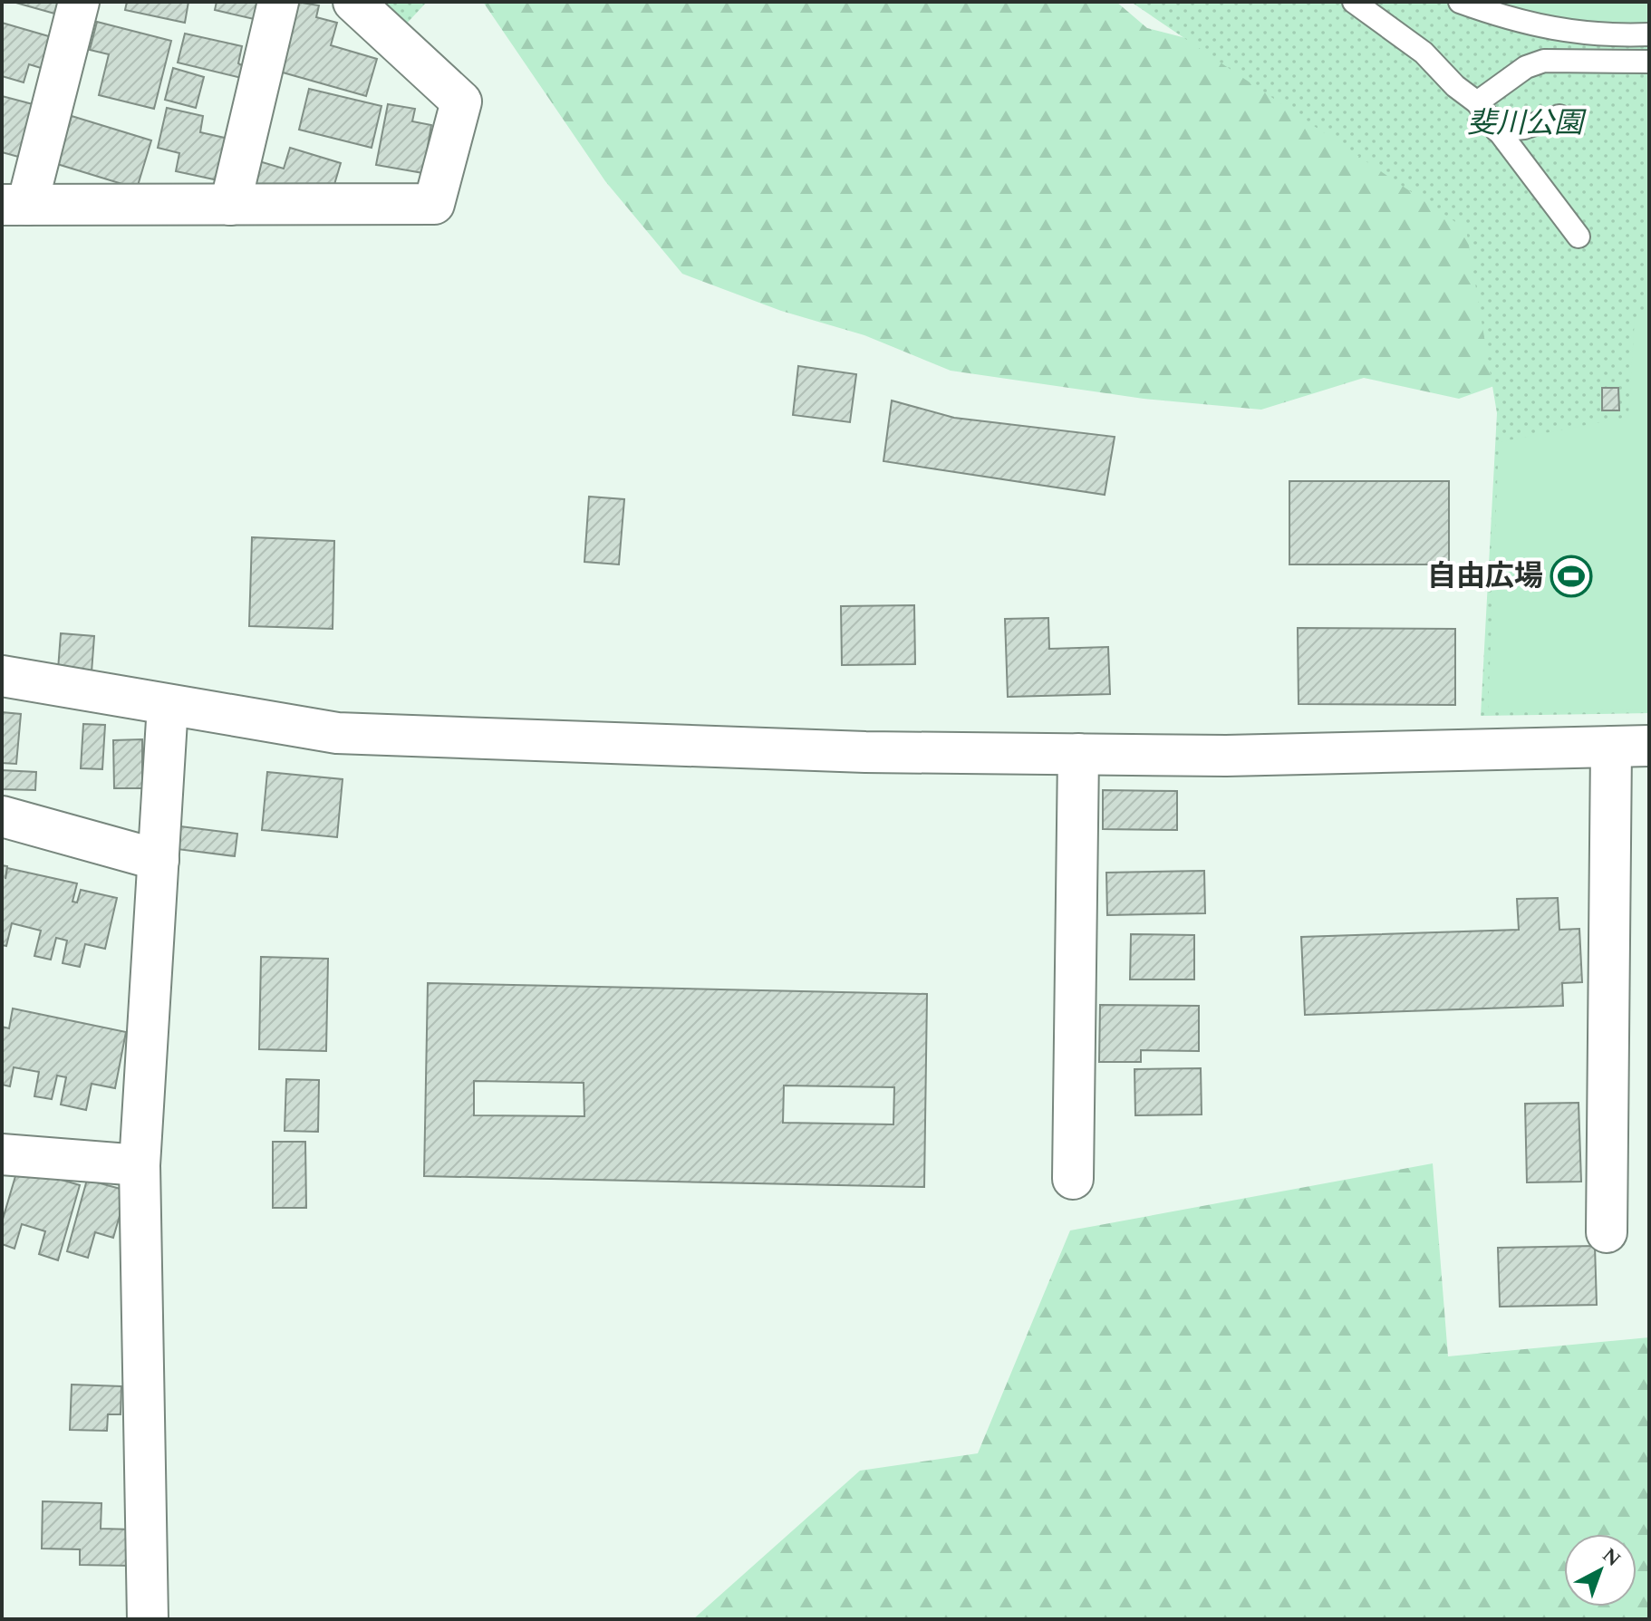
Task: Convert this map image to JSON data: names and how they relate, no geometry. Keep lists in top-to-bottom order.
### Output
{
  "parks": ["斐川公園"],
  "places": {
    "sports": ["自由広場"]
  },
  "north": "top right"
}
